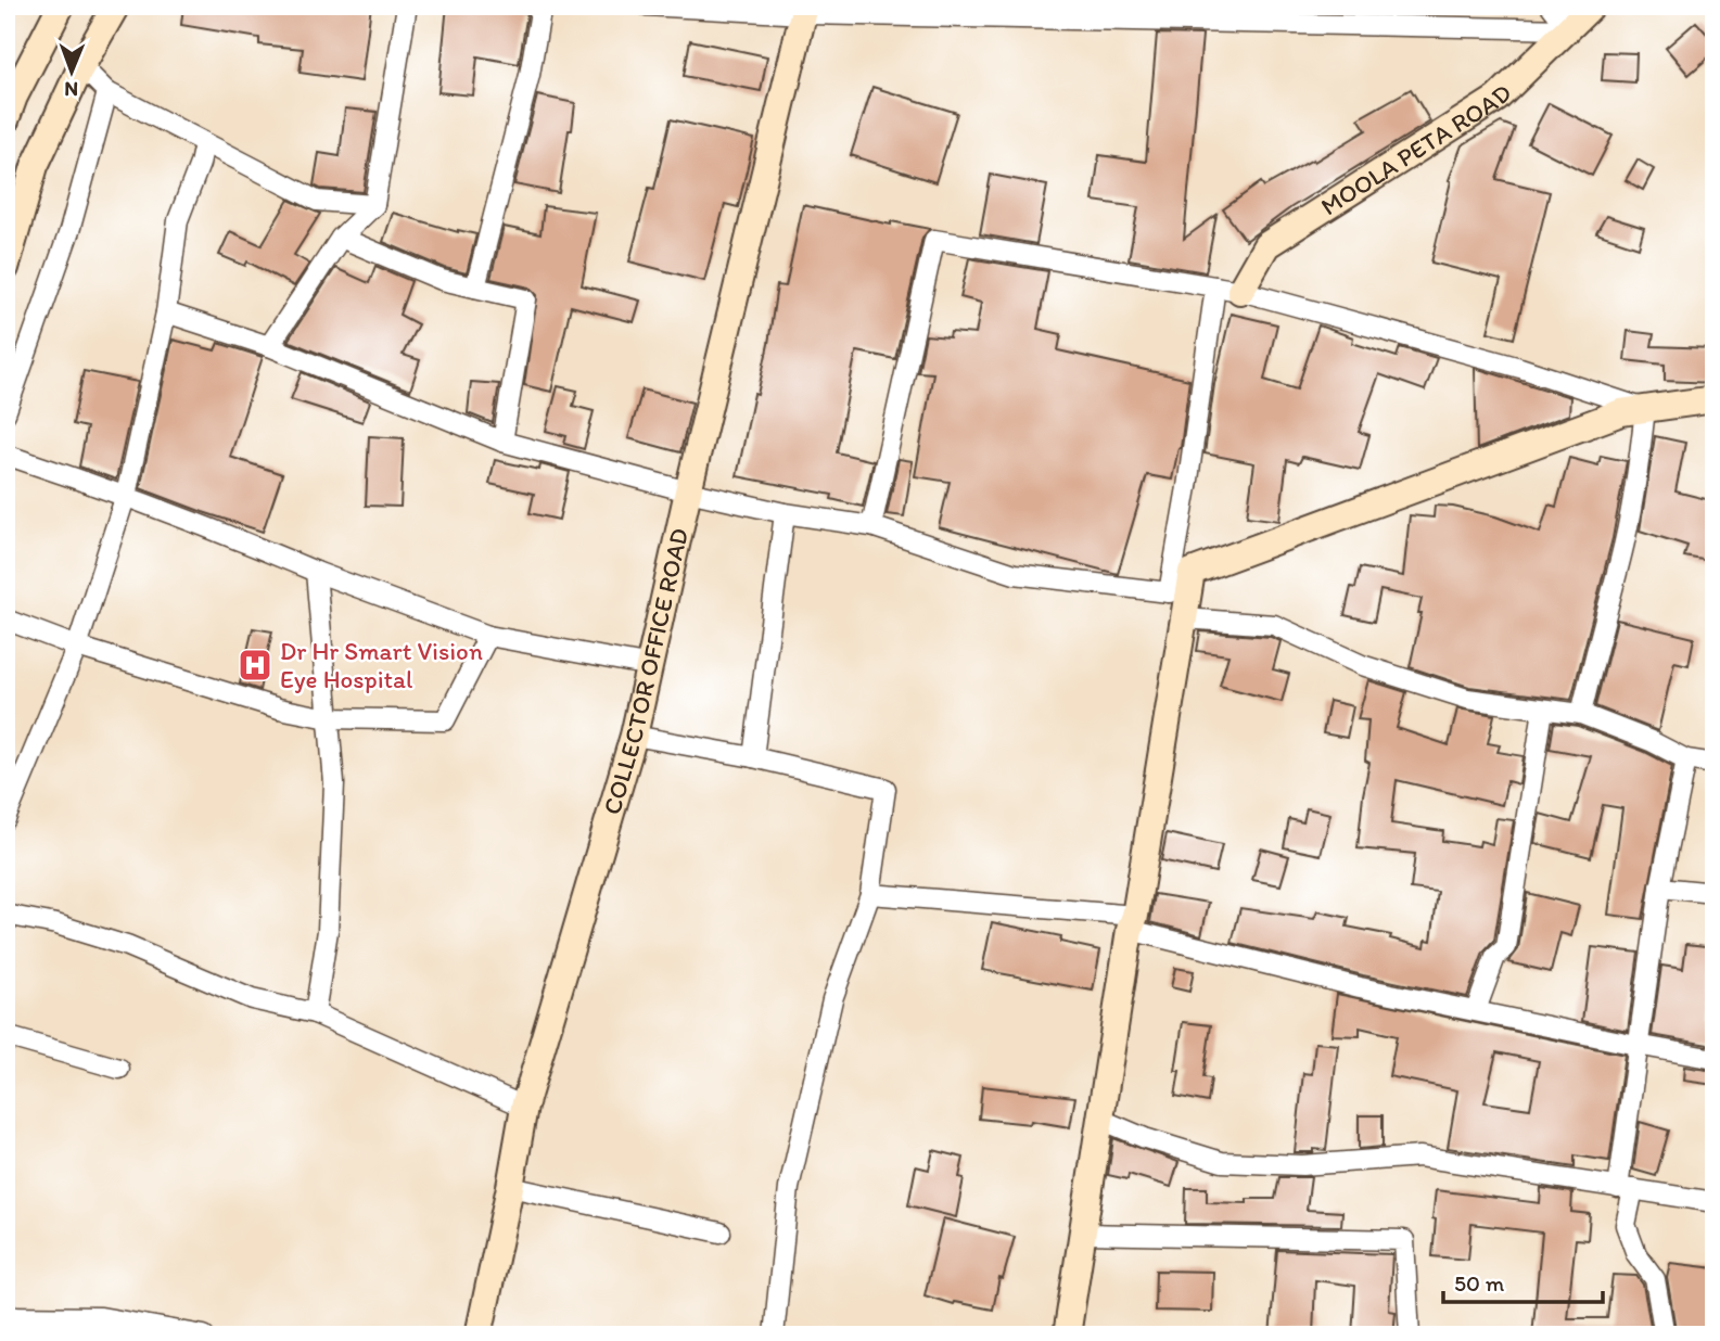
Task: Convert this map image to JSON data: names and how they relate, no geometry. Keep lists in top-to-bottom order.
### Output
{
  "streets": {
    "street": ["MOOLA PETA ROAD", "COLLECTOR OFFICE ROAD"]
  },
  "places": {
    "hospital": ["Dr Hr Smart Vision Eye Hospital"]
  },
  "scale_bar": "50 m",
  "north": "bottom"
}
